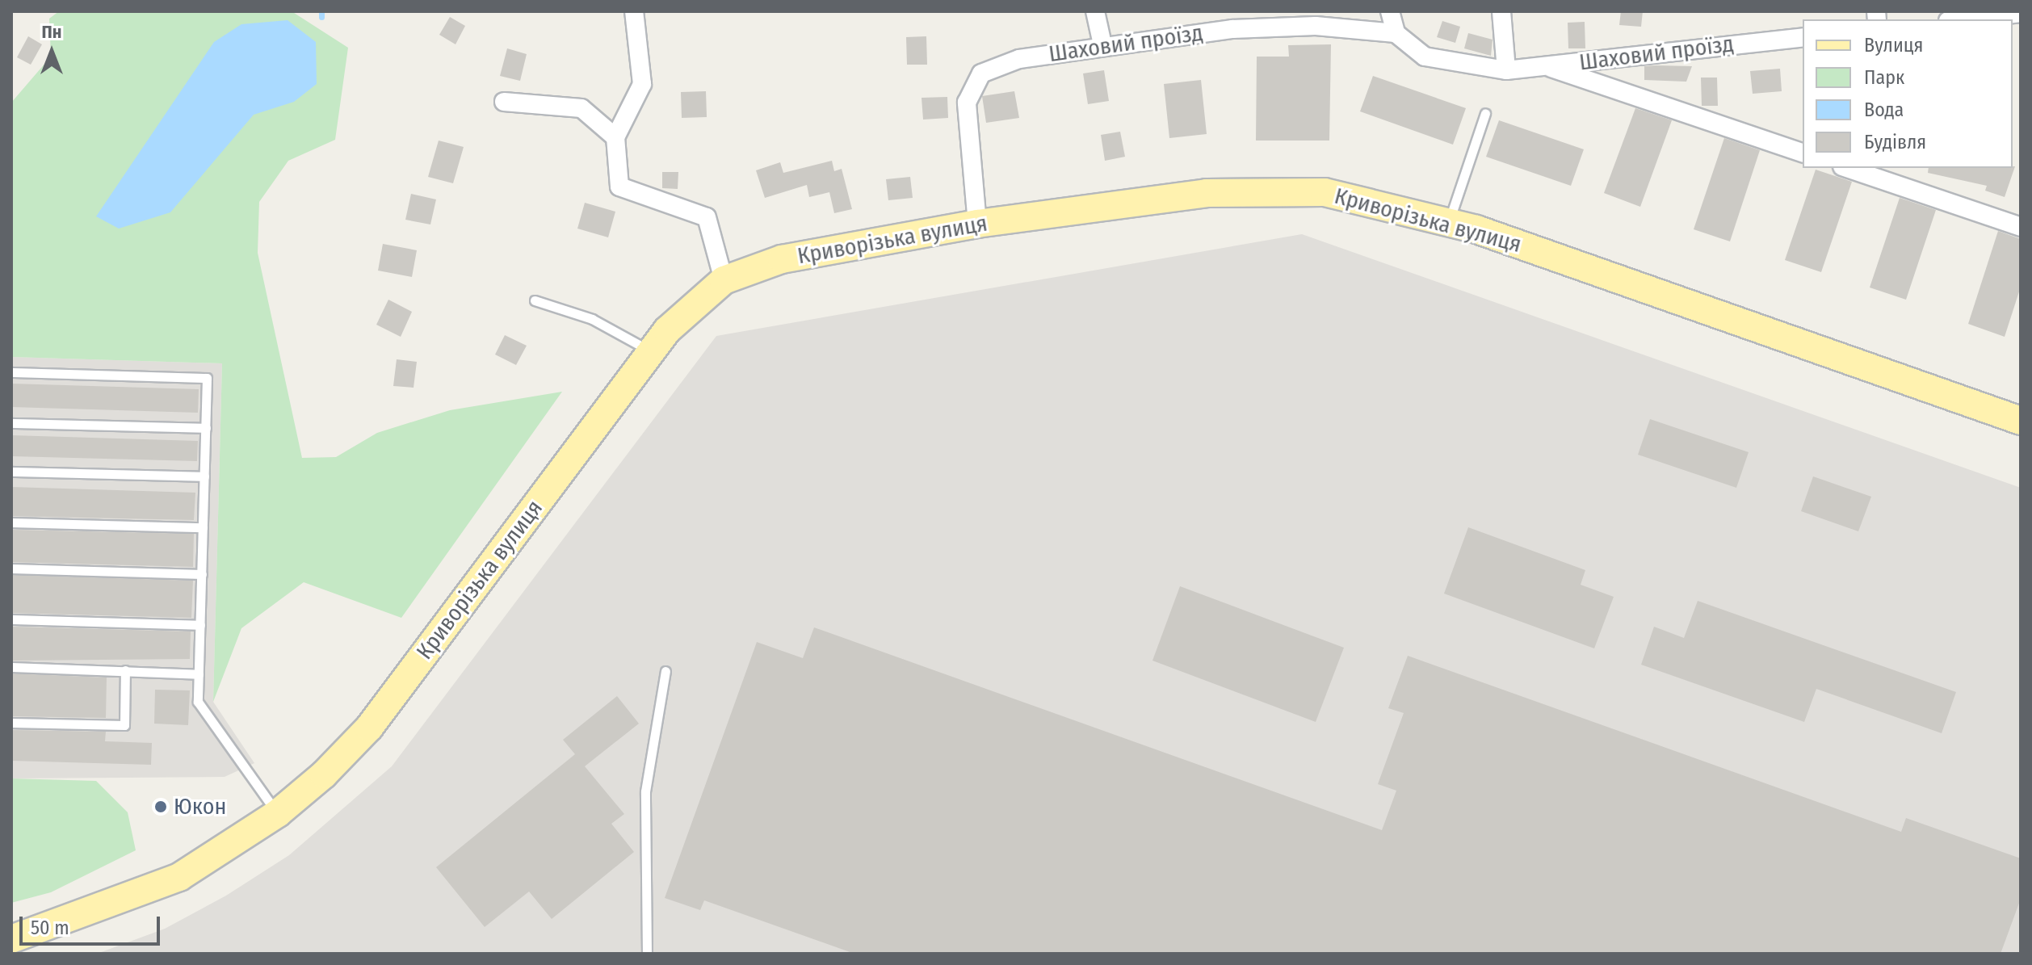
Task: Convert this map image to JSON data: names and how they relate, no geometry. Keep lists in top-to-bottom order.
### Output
{
  "streets": {
    "main road": ["Криворізька вулиця"],
    "street": ["Шаховий проїзд"]
  },
  "crossings": [
    ["Шаховий проїзд", "Криворізька вулиця"]
  ],
  "places": ["Юкон"],
  "legend": [
    "Вулиця",
    "Парк",
    "Вода",
    "Будівля"
  ],
  "scale_bar": "50 m",
  "north": "top"
}
